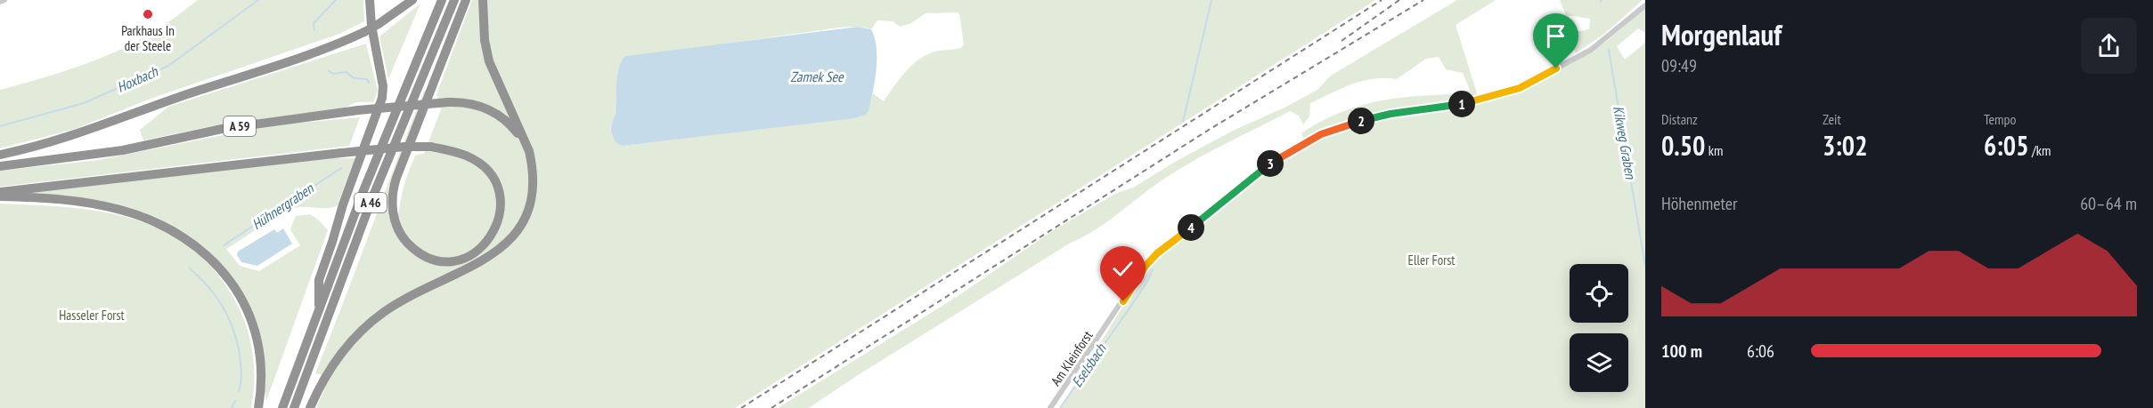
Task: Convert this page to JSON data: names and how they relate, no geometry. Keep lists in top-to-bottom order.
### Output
{
  "streets": {
    "highway": ["A 59", "A 46"],
    "street": ["Am Kleinforst"]
  },
  "water": [
    "Zamek See",
    "Hoxbach",
    "Kikweg Graben",
    "Hühnergraben",
    "Eselsbach"
  ],
  "parks": ["Eller Forst", "Hasseler Forst"],
  "places": ["Parkhaus In der Steele"],
  "page": {
    "heading": ["Morgenlauf", "09:49"],
    "pins": [
      "1",
      "2",
      "3",
      "4"
    ],
    "stats": [
      ["Distanz", "0.50 km"],
      ["Zeit", "3:02"],
      ["Tempo", "6:05 /km"]
    ],
    "chart": ["Höhenmeter", "60–64 m"],
    "list": [
      {
        "name": "100 m",
        "note": "6:06"
      }
    ]
  }
}
